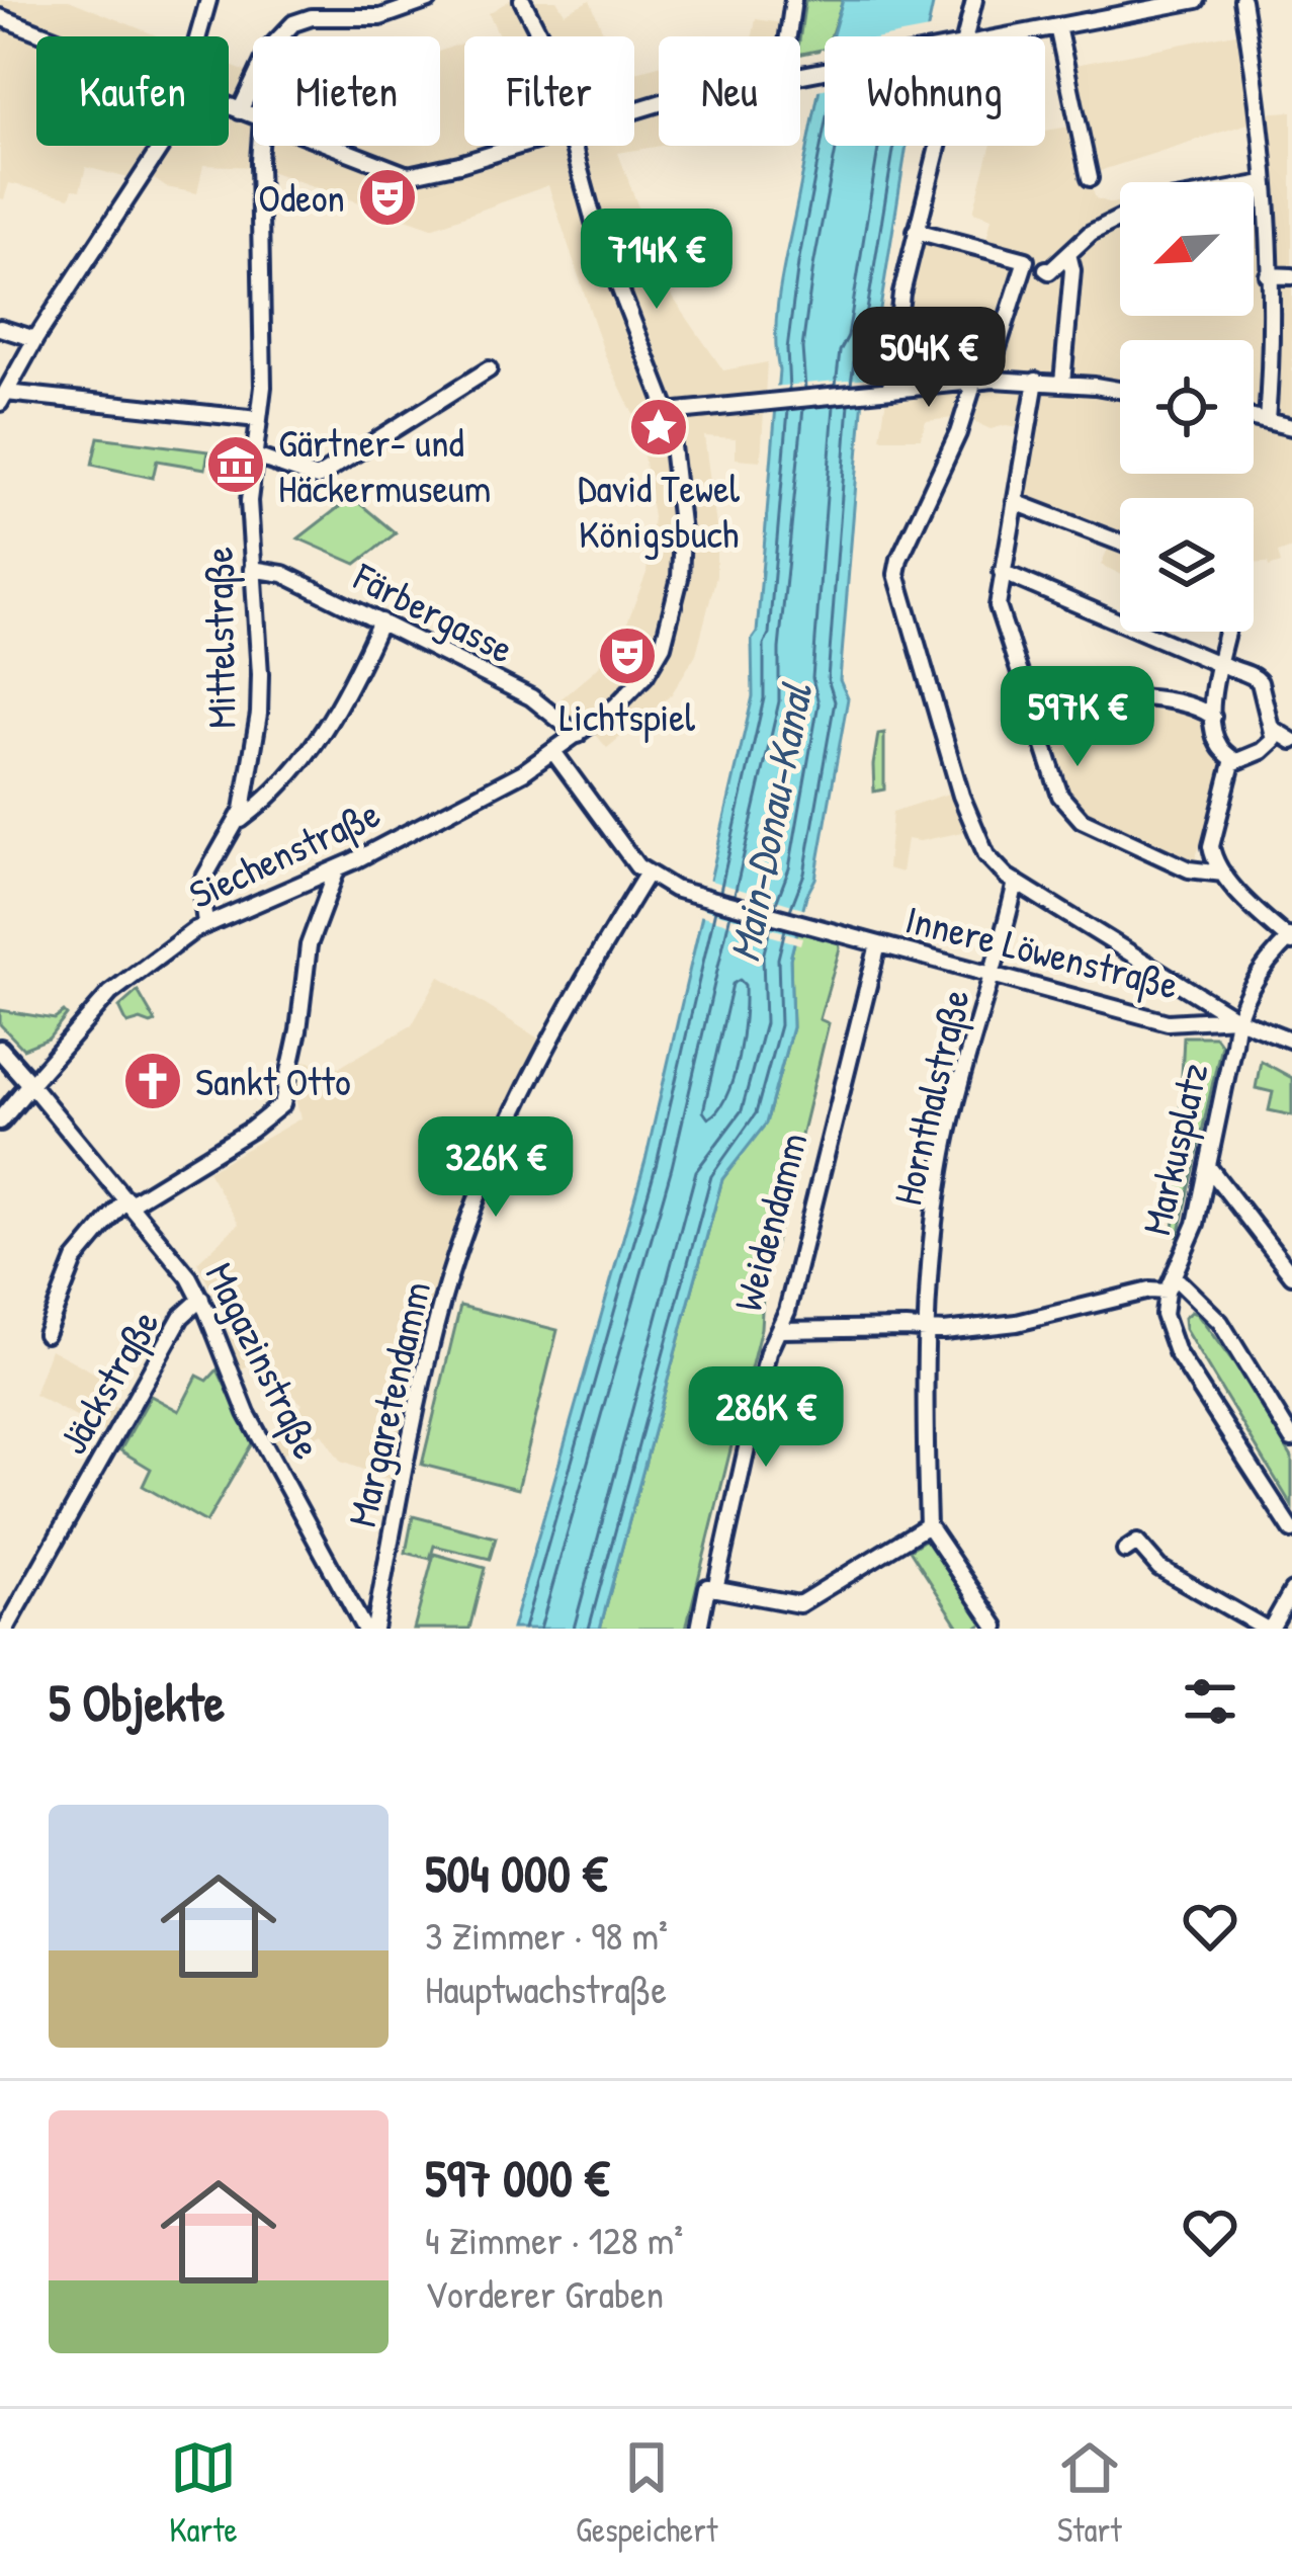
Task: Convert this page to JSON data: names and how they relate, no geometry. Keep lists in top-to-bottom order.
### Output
{
  "streets": {
    "main road": ["Siechenstraße"],
    "street": [
      "Färbergasse",
      "Mittelstraße",
      "Innere Löwenstraße",
      "Hornthalstraße",
      "Markusplatz",
      "Weidendamm",
      "Magazinstraße",
      "Jäckstraße",
      "Margaretendamm"
    ]
  },
  "crossings": [
    ["Färbergasse", "Mittelstraße"],
    ["Färbergasse", "Siechenstraße"],
    ["Mittelstraße", "Siechenstraße"],
    ["Siechenstraße", "Magazinstraße"],
    ["Innere Löwenstraße", "Hornthalstraße"],
    ["Innere Löwenstraße", "Markusplatz"],
    ["Innere Löwenstraße", "Weidendamm"],
    ["Innere Löwenstraße", "Margaretendamm"],
    ["Magazinstraße", "Jäckstraße"]
  ],
  "water": ["Main-Donau-Kanal"],
  "places": {
    "theatre": ["Odeon", "Lichtspiel"],
    "place": ["David Tewel Königsbuch"],
    "museum": ["Gärtner- und Häckermuseum"],
    "church": ["Sankt Otto"]
  },
  "north": "bottom left",
  "page": {
    "chip": [
      "Kaufen",
      "Mieten",
      "Filter",
      "Neu",
      "Wohnung"
    ],
    "price": [
      "714K €",
      "504K €",
      "597K €",
      "326K €",
      "286K €"
    ],
    "heading": "5 Objekte",
    "list": [
      {
        "name": "504 000 €",
        "note": "3 Zimmer · 98 m² · Hauptwachstraße"
      },
      {
        "name": "597 000 €",
        "note": "4 Zimmer · 128 m² · Vorderer Graben"
      }
    ],
    "tabs": ["Karte", "Gespeichert", "Start"]
  }
}
